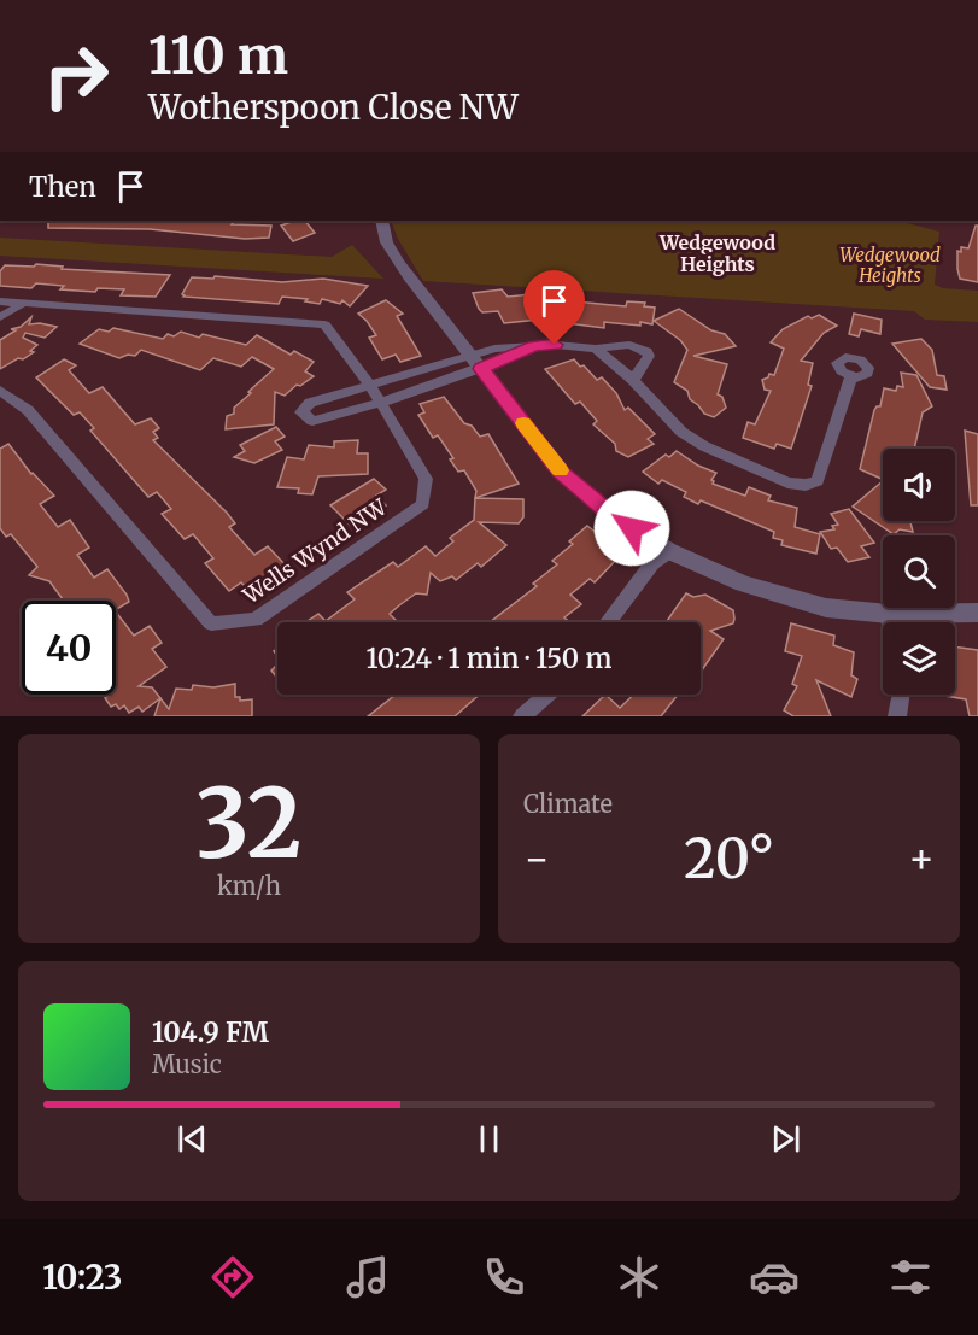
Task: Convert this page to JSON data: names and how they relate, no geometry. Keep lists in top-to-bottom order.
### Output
{
  "streets": {
    "street": ["Wells Wynd NW"]
  },
  "districts": ["Wedgewood Heights"],
  "parks": ["Wedgewood Heights"],
  "page": {
    "turn": ["110 m", "Wotherspoon Close NW"],
    "then": "Then",
    "limit": "40",
    "trip": "10:24 · 1 min · 150 m",
    "tile": [
      ["32", "km/h"],
      "Climate"
    ],
    "heat": ["−", "20°", "+"],
    "song": ["104.9 FM", "Music"],
    "tabs": "10:23"
  }
}
